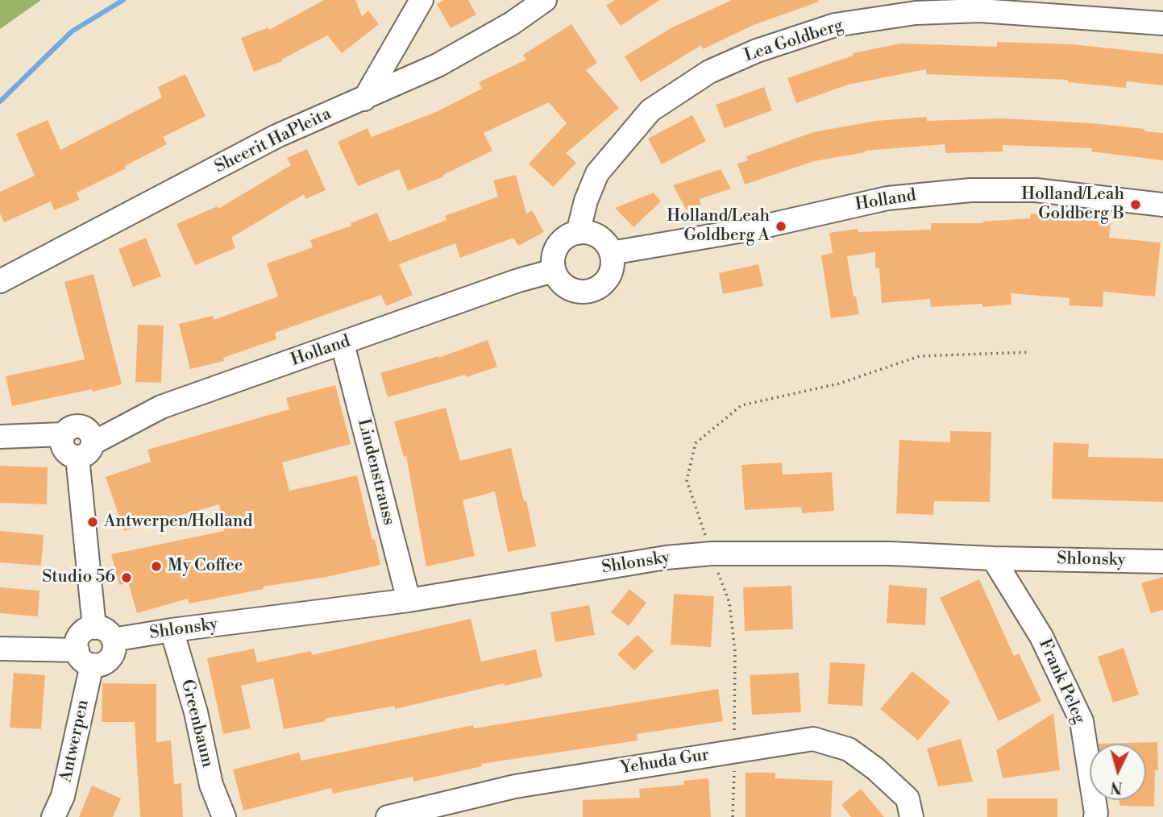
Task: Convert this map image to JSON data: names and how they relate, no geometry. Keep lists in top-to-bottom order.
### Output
{
  "streets": {
    "street": [
      "Lea Goldberg",
      "Sheerit HaPleita",
      "Holland",
      "Lindenstrauss",
      "Shlonsky",
      "Frank Peleg",
      "Greenbaum",
      "Antwerpen",
      "Yehuda Gur"
    ]
  },
  "crossings": [
    ["Lea Goldberg", "Holland"],
    ["Holland", "Lindenstrauss"],
    ["Lindenstrauss", "Shlonsky"],
    ["Shlonsky", "Frank Peleg"],
    ["Shlonsky", "Greenbaum"],
    ["Shlonsky", "Antwerpen"]
  ],
  "places": [
    "Holland/Leah Goldberg B",
    "Holland/Leah Goldberg A",
    "Antwerpen/Holland",
    "My Coffee",
    "Studio 56"
  ],
  "north": "bottom"
}
